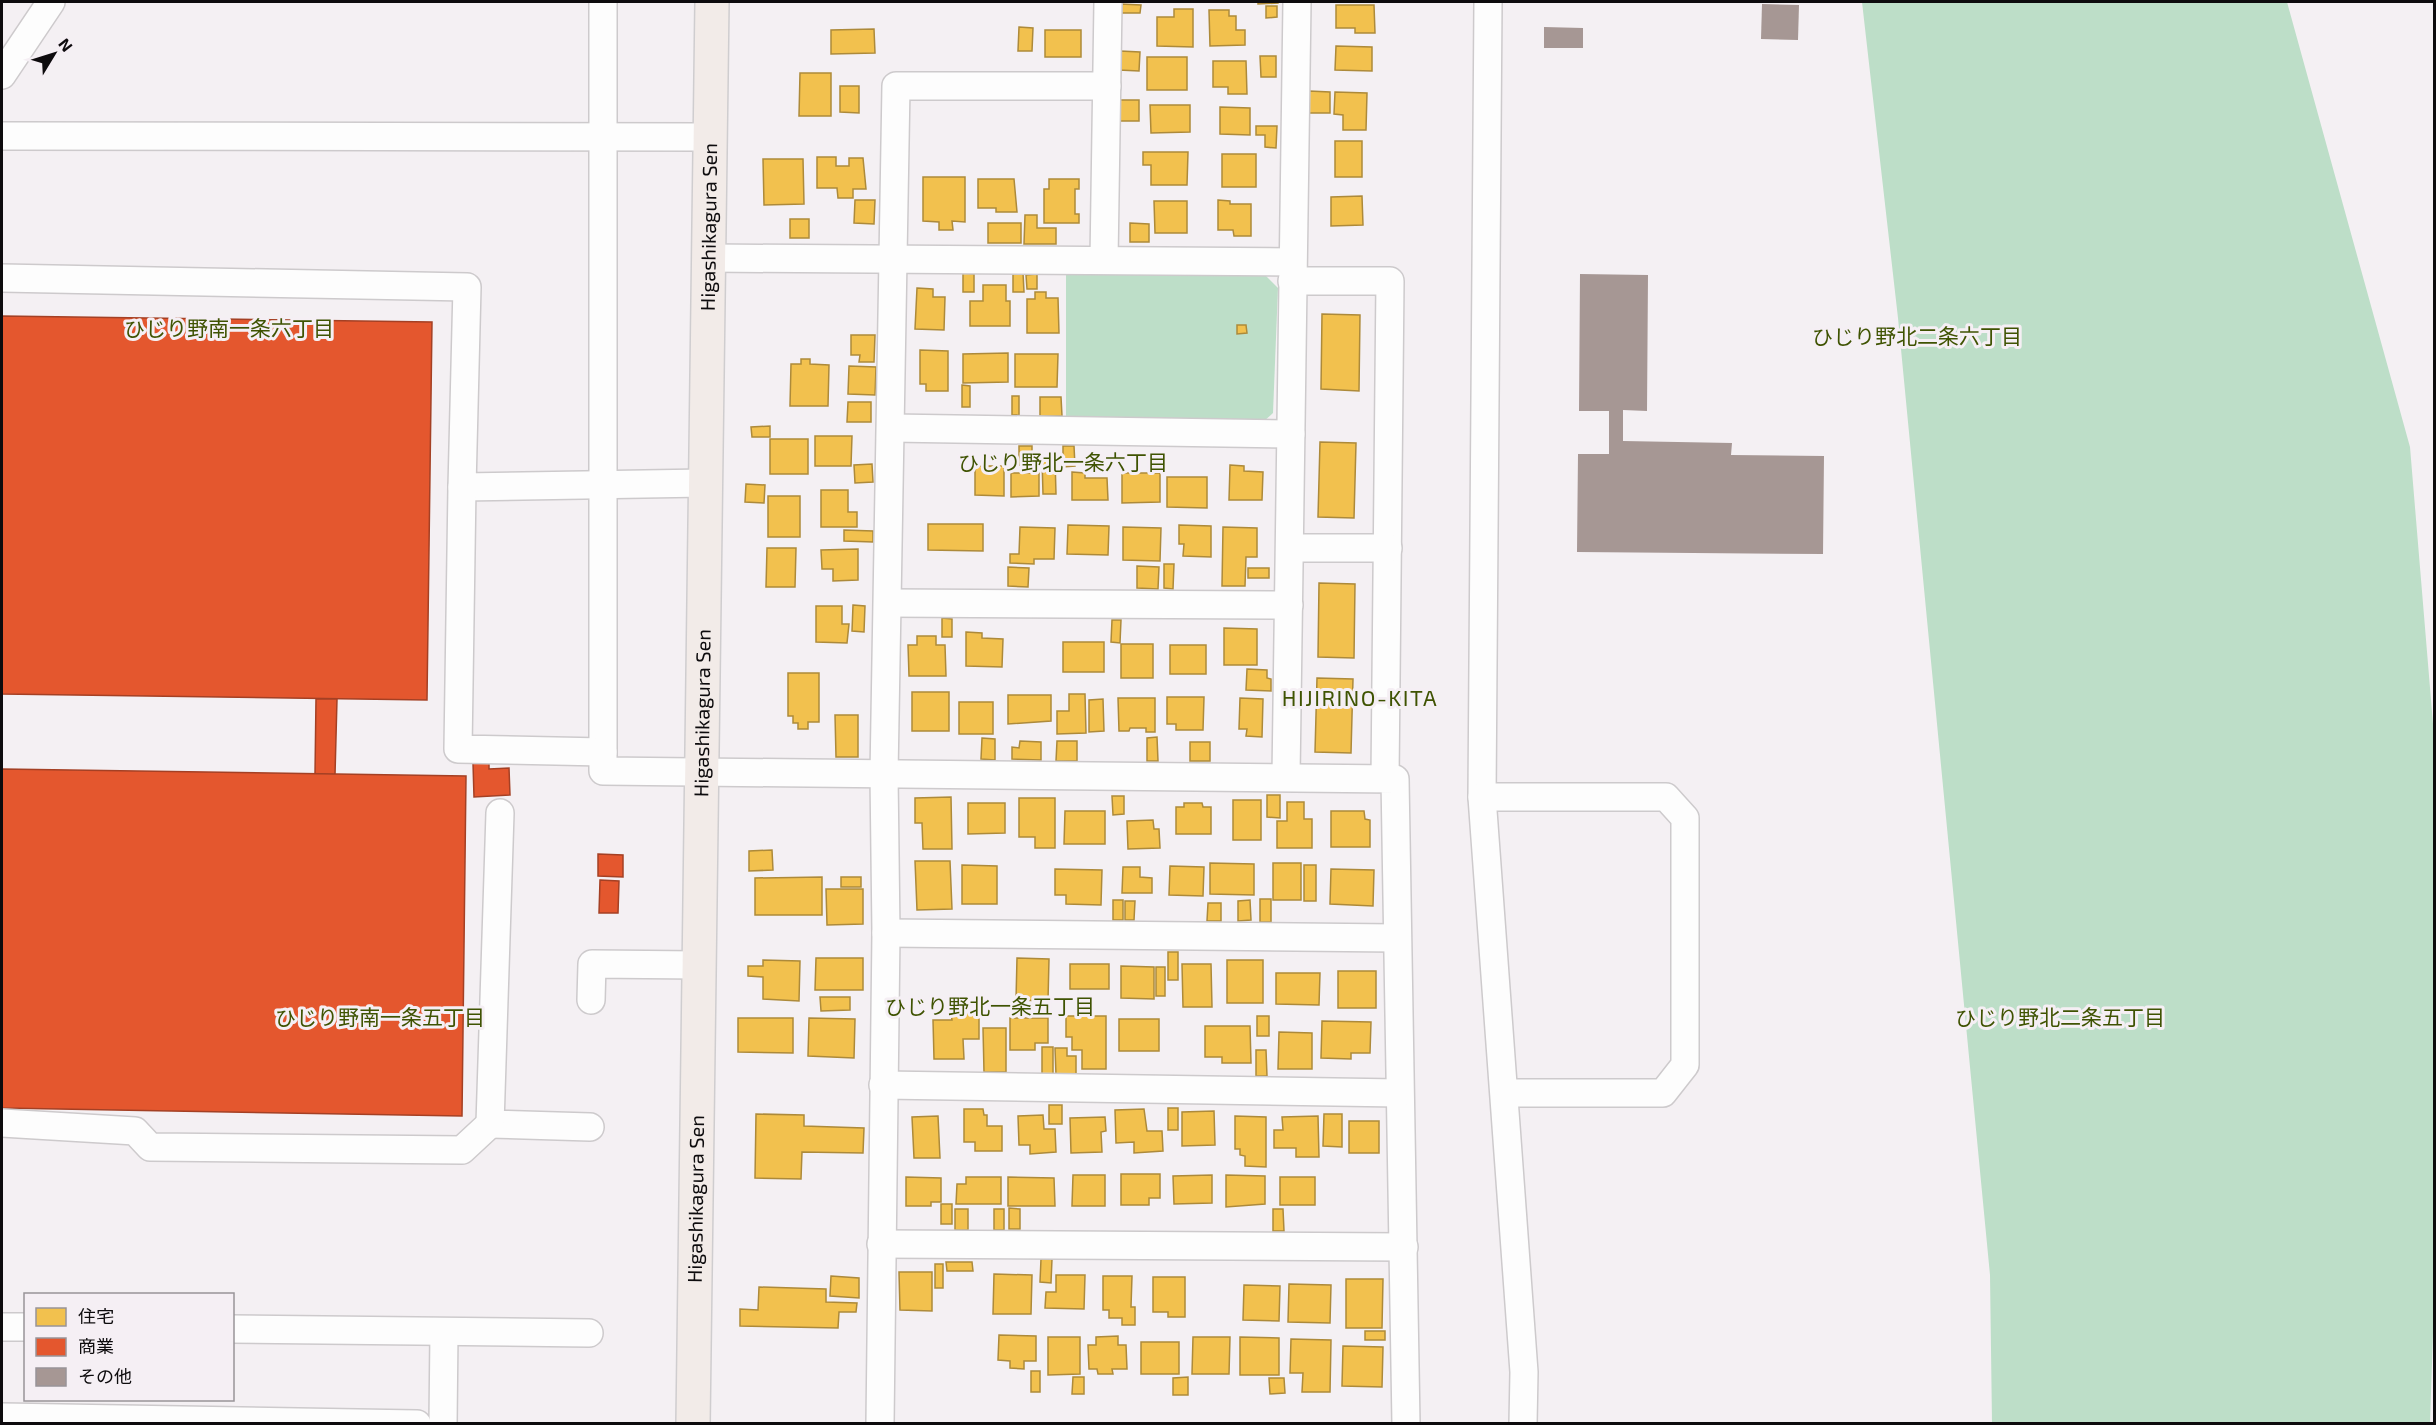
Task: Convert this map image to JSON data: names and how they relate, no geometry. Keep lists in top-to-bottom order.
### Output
{
  "streets": {
    "main road": ["Higashikagura Sen"]
  },
  "districts": [
    "ひじり野南一条六丁目",
    "ひじり野北二条六丁目",
    "ひじり野北一条六丁目",
    "HIJIRINO-KITA",
    "ひじり野北一条五丁目",
    "ひじり野南一条五丁目",
    "ひじり野北二条五丁目"
  ],
  "legend": ["住宅", "商業", "その他"],
  "north": "top right"
}
